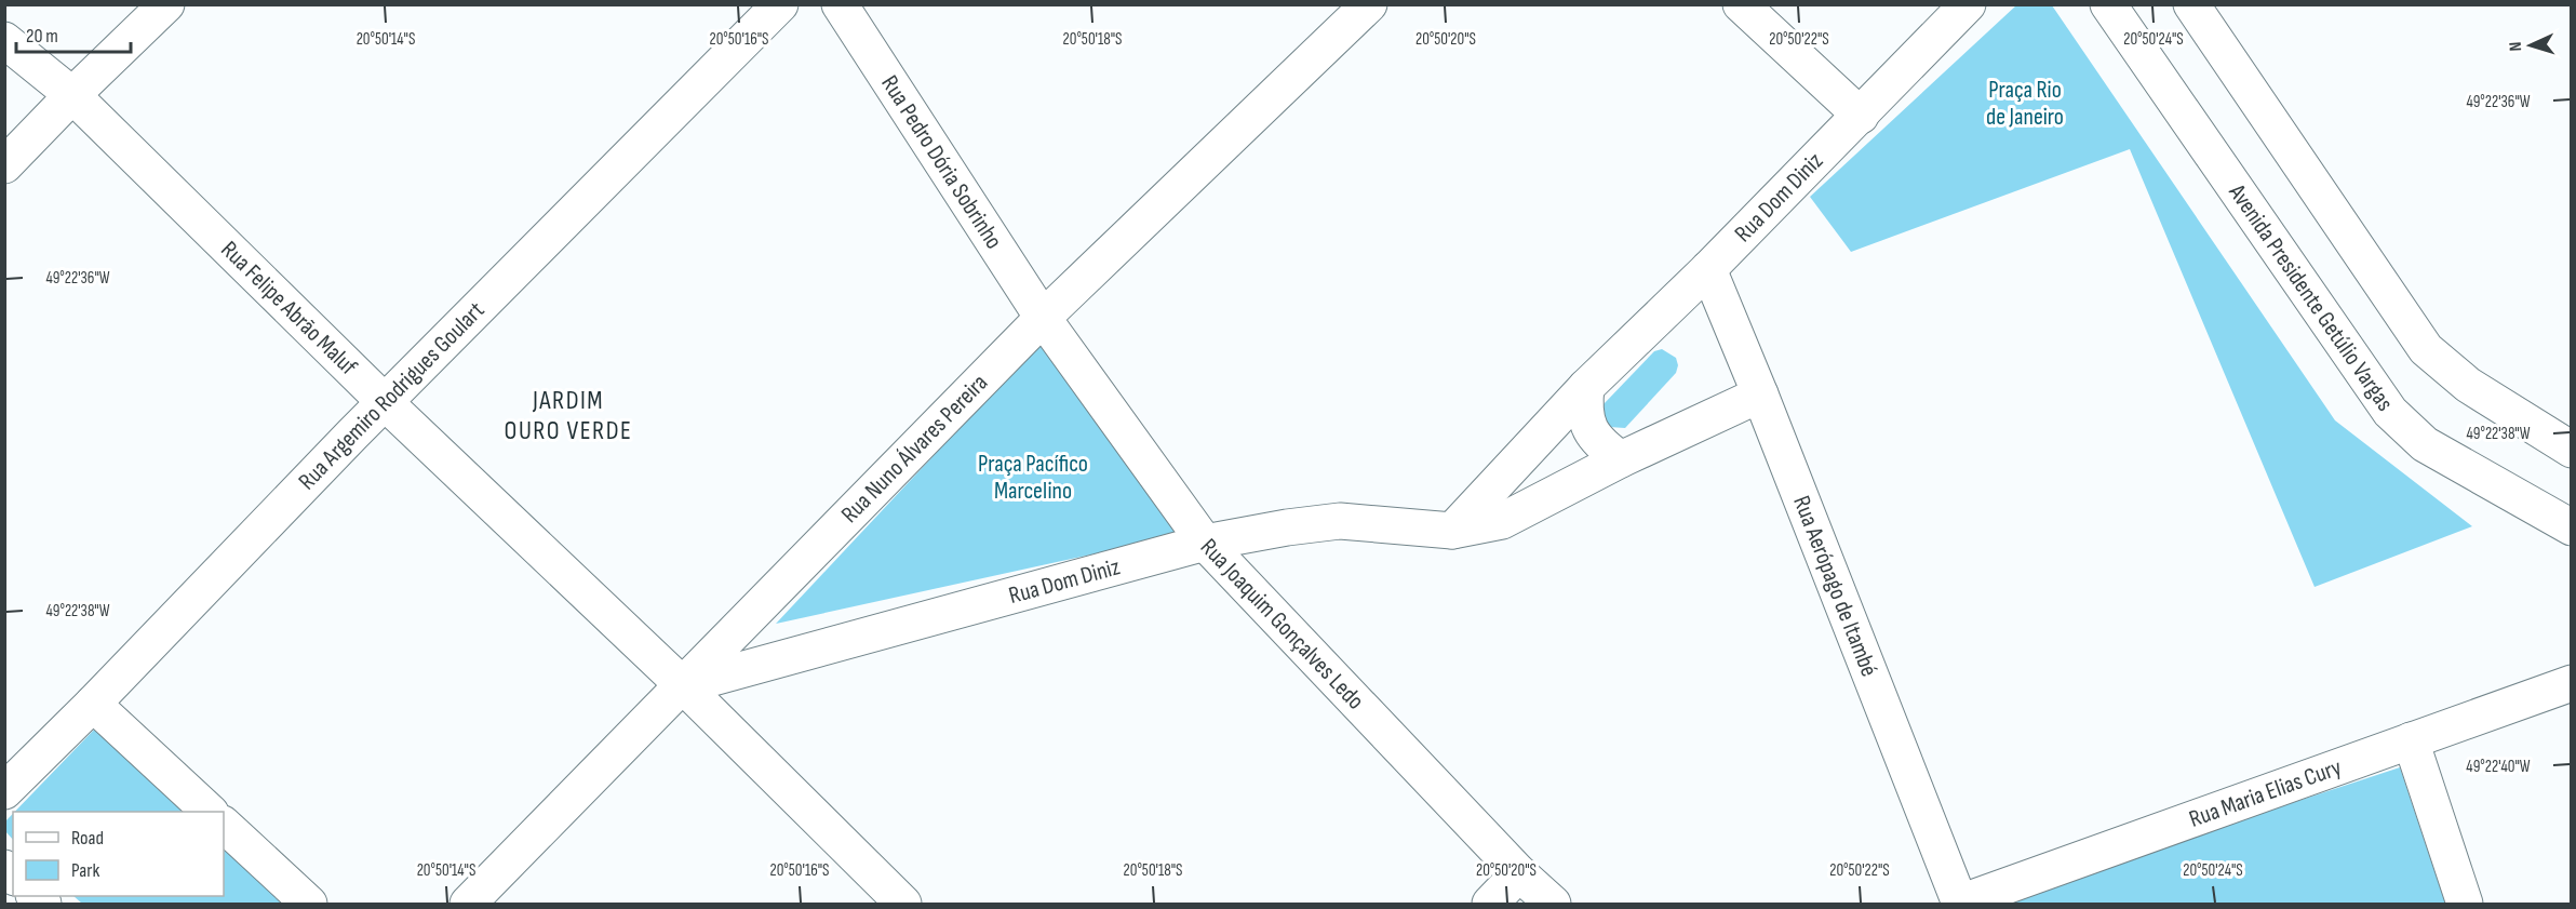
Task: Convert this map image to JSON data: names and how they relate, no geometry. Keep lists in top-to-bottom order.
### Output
{
  "streets": {
    "street": [
      "Rua Pedro Dória Sobrinho",
      "Rua Dom Diniz",
      "Avenida Presidente Getúlio Vargas",
      "Rua Felipe Abrão Maluf",
      "Rua Argemiro Rodrigues Goulart",
      "Rua Nuno Álvares Pereira",
      "Rua Aerópago de Itambé",
      "Rua Joaquim Gonçalves Ledo",
      "Rua Maria Elias Cury"
    ]
  },
  "crossings": [
    ["Rua Pedro Dória Sobrinho", "Rua Nuno Álvares Pereira"],
    ["Rua Pedro Dória Sobrinho", "Rua Joaquim Gonçalves Ledo"],
    ["Rua Dom Diniz", "Rua Felipe Abrão Maluf"],
    ["Rua Dom Diniz", "Rua Nuno Álvares Pereira"],
    ["Rua Dom Diniz", "Rua Aerópago de Itambé"],
    ["Rua Dom Diniz", "Rua Joaquim Gonçalves Ledo"],
    ["Rua Felipe Abrão Maluf", "Rua Argemiro Rodrigues Goulart"],
    ["Rua Felipe Abrão Maluf", "Rua Nuno Álvares Pereira"],
    ["Rua Nuno Álvares Pereira", "Rua Joaquim Gonçalves Ledo"],
    ["Rua Aerópago de Itambé", "Rua Maria Elias Cury"]
  ],
  "districts": ["JARDIM OURO VERDE"],
  "parks": ["Praça Rio de Janeiro", "Praça Pacífico Marcelino"],
  "legend": ["Road", "Park"],
  "scale_bar": "20 m",
  "north": "left",
  "coordinates": [
    "20°50'14\"S",
    "20°50'16\"S",
    "20°50'18\"S",
    "20°50'20\"S",
    "20°50'22\"S",
    "20°50'24\"S",
    "49°22'36\"W",
    "49°22'38\"W",
    "49°22'40\"W"
  ]
}
